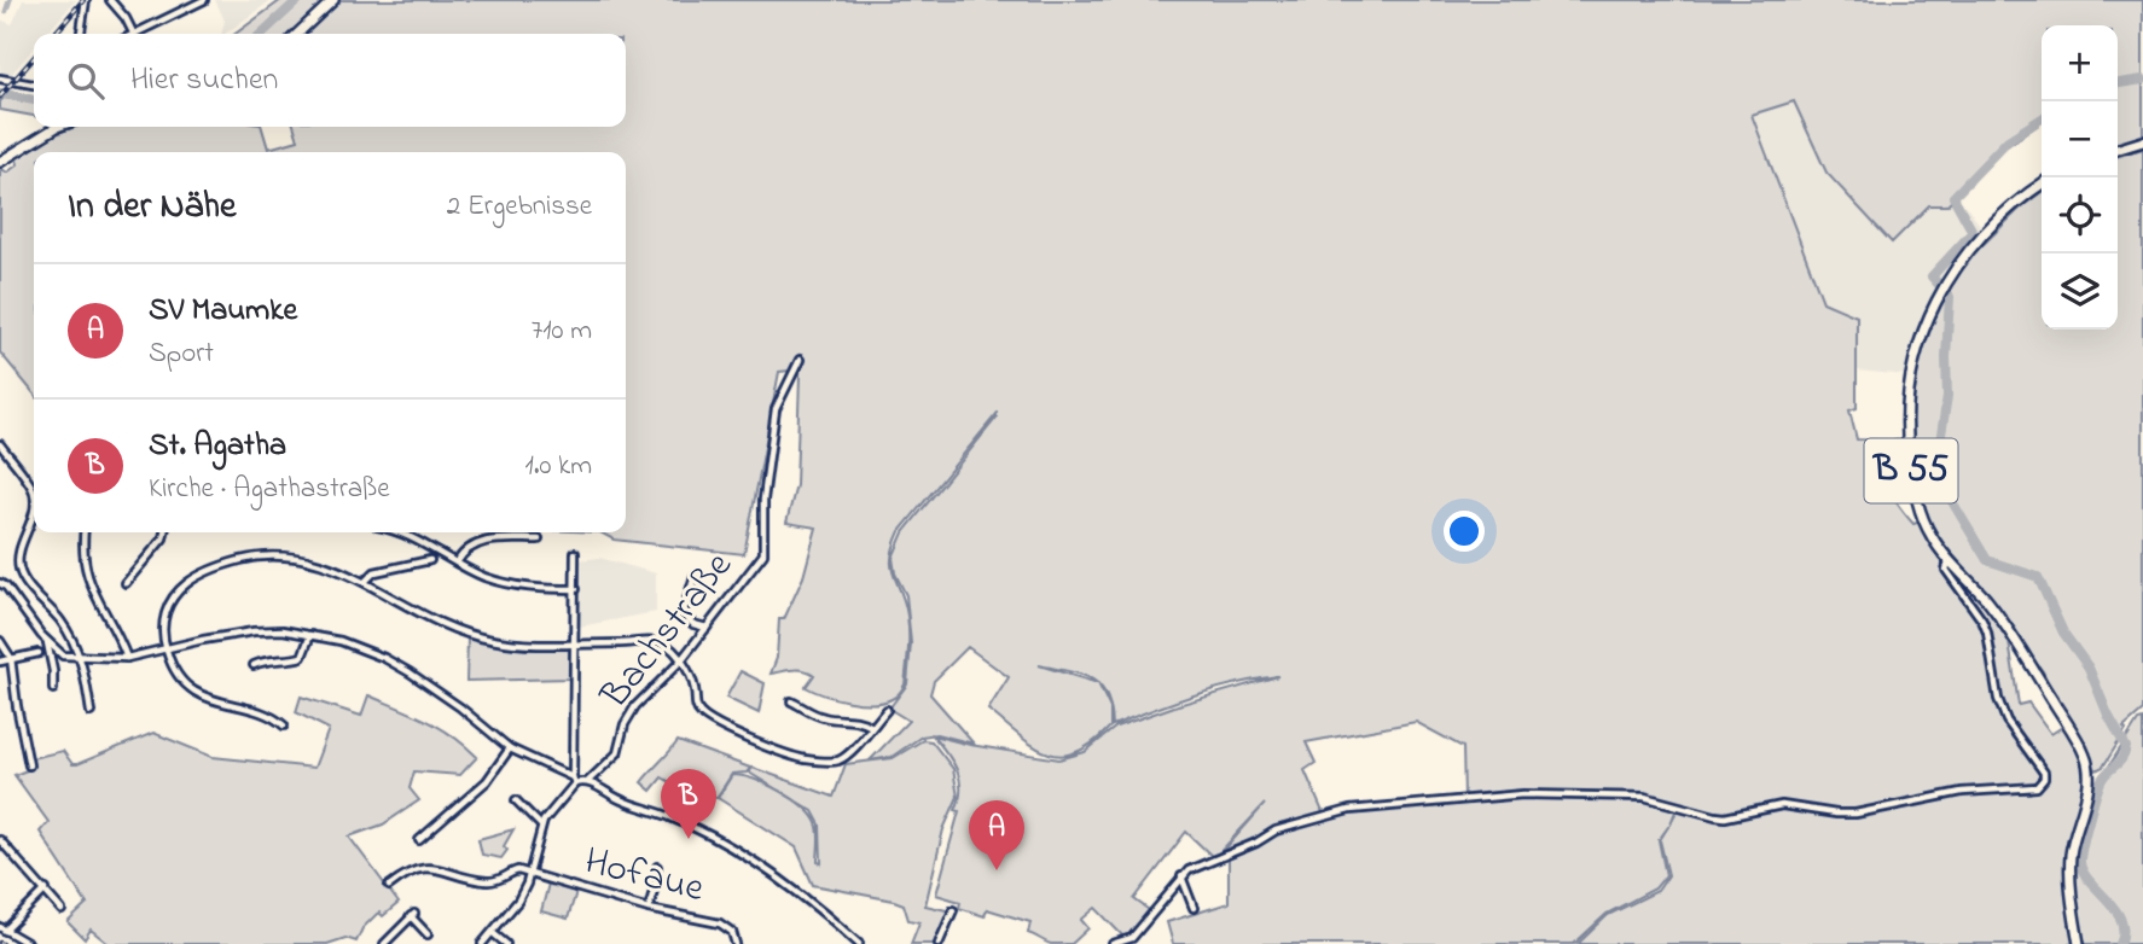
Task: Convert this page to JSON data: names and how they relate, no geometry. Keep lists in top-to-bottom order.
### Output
{
  "streets": {
    "main road": ["B 55"],
    "street": ["Bachstraße", "Hofaue"]
  },
  "page": {
    "map_buttons": ["+", "−"],
    "search": "Hier suchen",
    "heading": ["In der Nähe", "2 Ergebnisse"],
    "list": [
      {
        "mark": "A",
        "name": "SV Maumke",
        "note": "Sport",
        "value": "710 m"
      },
      {
        "mark": "B",
        "name": "St. Agatha",
        "note": "Kirche · Agathastraße",
        "value": "1.0 km"
      }
    ],
    "pins": ["B", "A"]
  }
}
